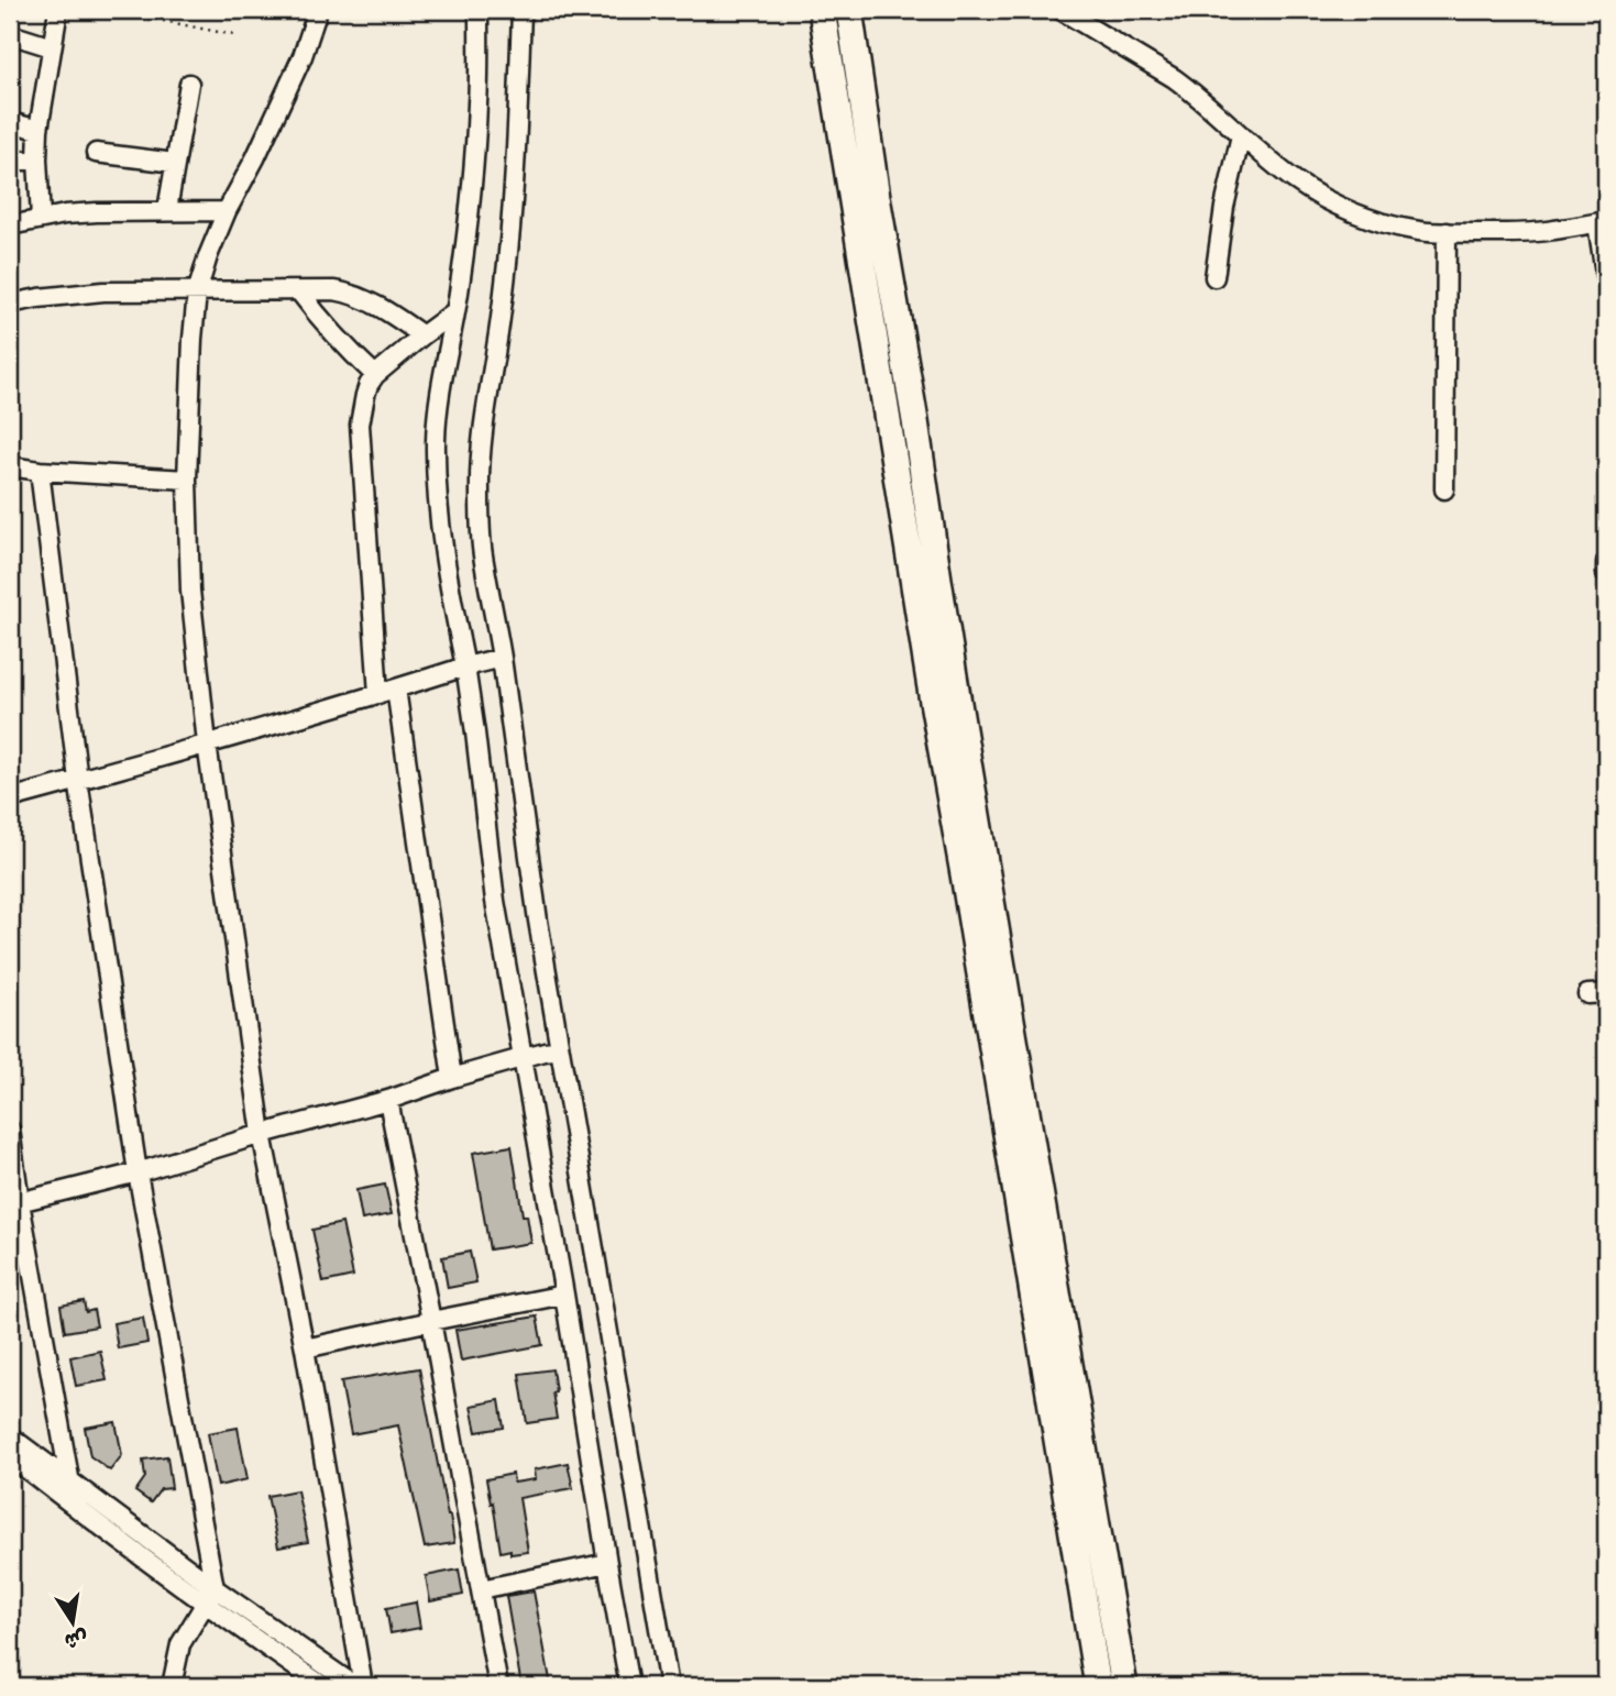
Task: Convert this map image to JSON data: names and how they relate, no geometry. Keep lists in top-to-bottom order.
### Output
{
  "north": "bottom"
}
